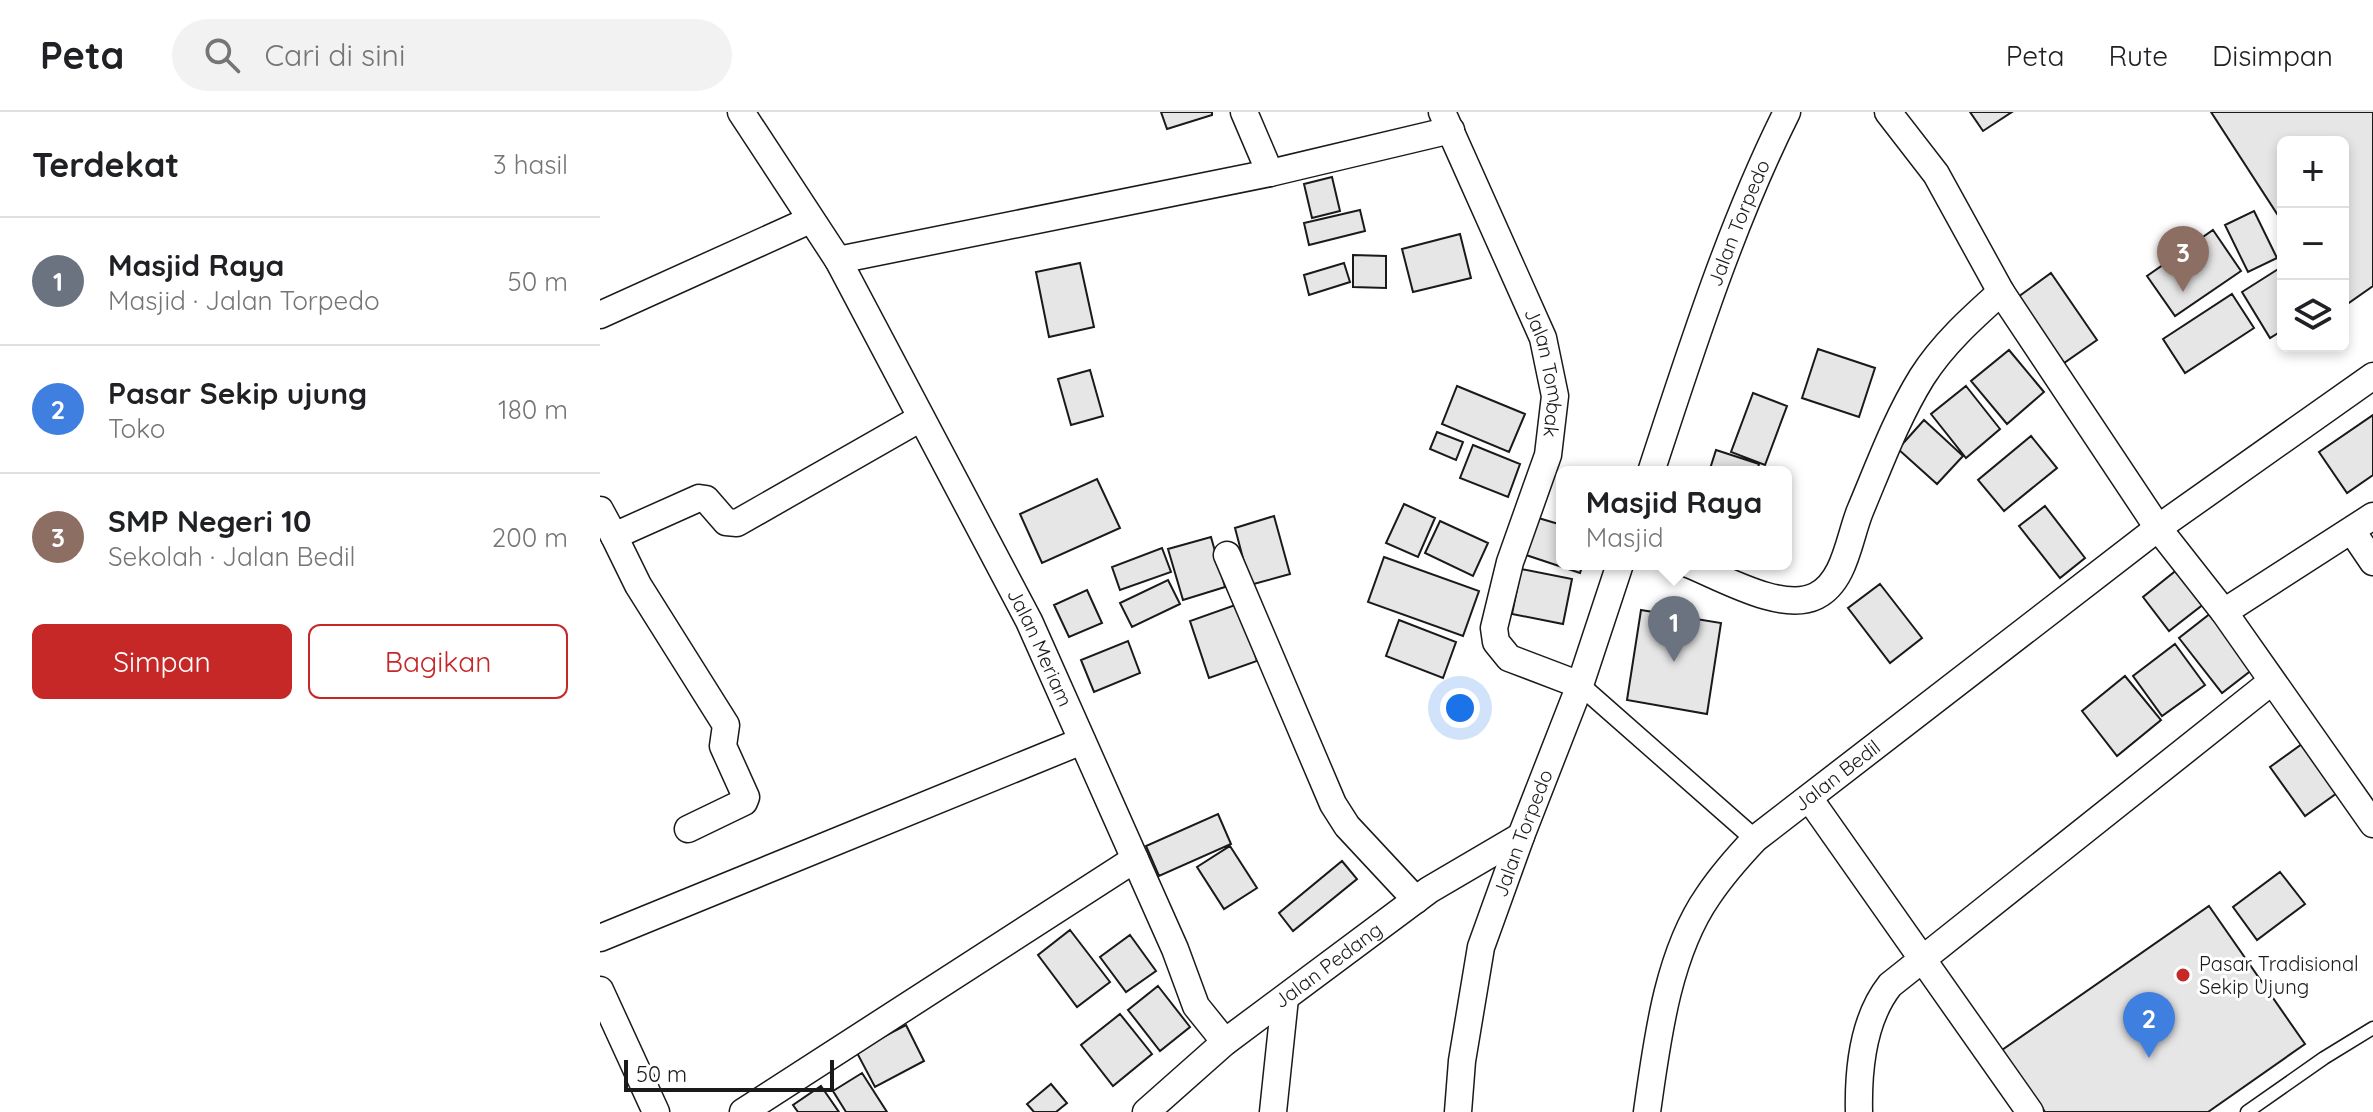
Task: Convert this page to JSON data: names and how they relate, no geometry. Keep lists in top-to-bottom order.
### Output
{
  "streets": {
    "street": [
      "Jalan Torpedo",
      "Jalan Tombak",
      "Jalan Meriam",
      "Jalan Bedil",
      "Jalan Pedang"
    ]
  },
  "crossings": [
    ["Jalan Torpedo", "Jalan Tombak"],
    ["Jalan Torpedo", "Jalan Pedang"],
    ["Jalan Meriam", "Jalan Pedang"]
  ],
  "places": ["Pasar Tradisional Sekip Ujung"],
  "scale_bar": "50 m",
  "page": {
    "header": "Peta",
    "search": "Cari di sini",
    "nav": ["Peta", "Rute", "Disimpan"],
    "heading": ["Terdekat", "3 hasil"],
    "map_buttons": ["+", "−"],
    "list": [
      {
        "mark": "1",
        "name": "Masjid Raya",
        "note": "Masjid · Jalan Torpedo",
        "value": "50 m"
      },
      {
        "mark": "2",
        "name": "Pasar Sekip ujung",
        "note": "Toko",
        "value": "180 m"
      },
      {
        "mark": "3",
        "name": "SMP Negeri 10",
        "note": "Sekolah · Jalan Bedil",
        "value": "200 m"
      }
    ],
    "pins": ["3", "1", "2"],
    "popup": ["Masjid Raya", "Masjid"],
    "buttons": ["Simpan", "Bagikan"],
    "scale": "50 m"
  }
}
